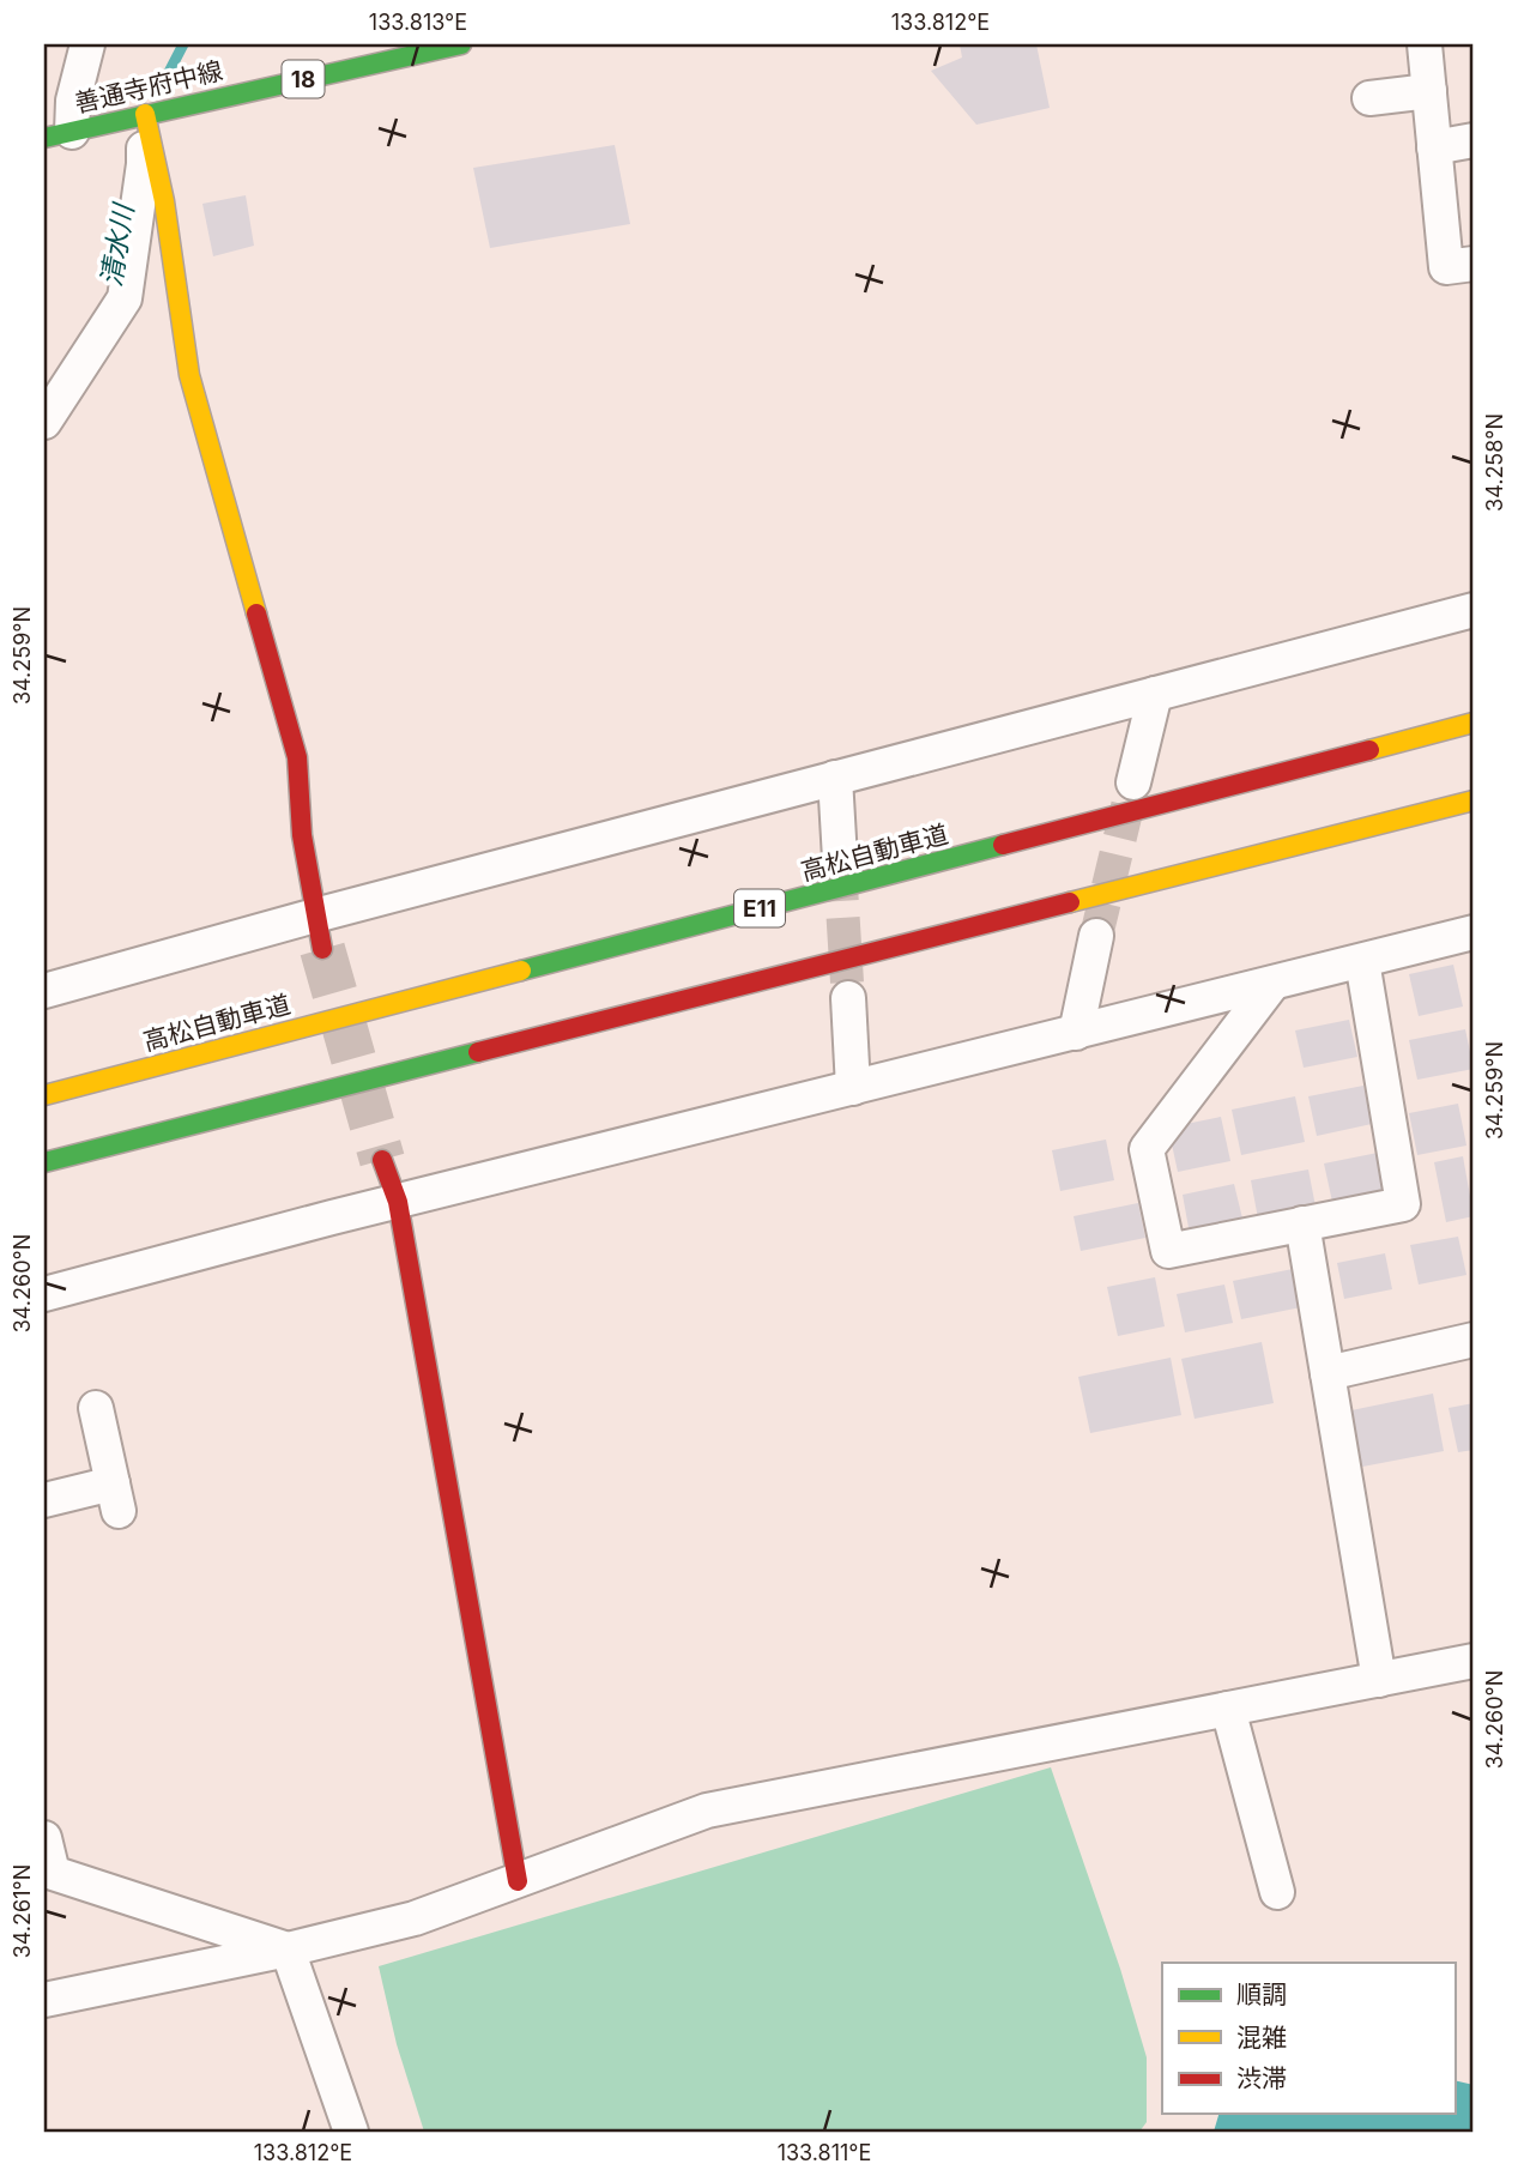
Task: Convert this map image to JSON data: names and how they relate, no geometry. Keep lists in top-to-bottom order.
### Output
{
  "streets": {
    "main road": [
      "18",
      "善通寺府中線",
      "高松自動車道",
      "E11"
    ]
  },
  "water": ["清水川"],
  "legend": ["順調", "混雑", "渋滞"],
  "coordinates": [
    "133.813°E",
    "133.812°E",
    "34.258°N",
    "34.259°N",
    "34.260°N",
    "34.261°N",
    "133.811°E"
  ]
}
